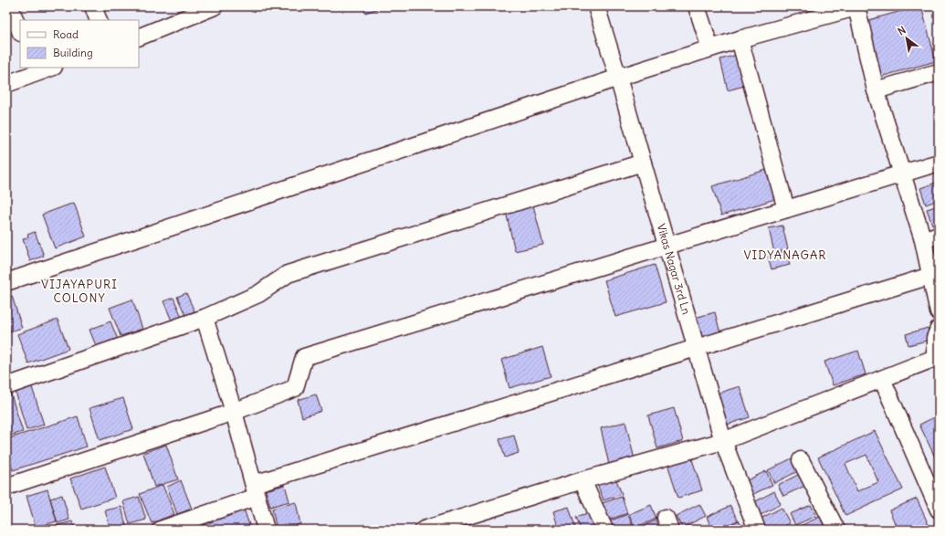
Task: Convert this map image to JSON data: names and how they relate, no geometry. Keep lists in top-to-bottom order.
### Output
{
  "streets": {
    "street": ["Vikas Nagar 3rd Ln"]
  },
  "districts": ["VIDYANAGAR", "VIJAYAPURI COLONY"],
  "legend": ["Road", "Building"],
  "north": "top left"
}
